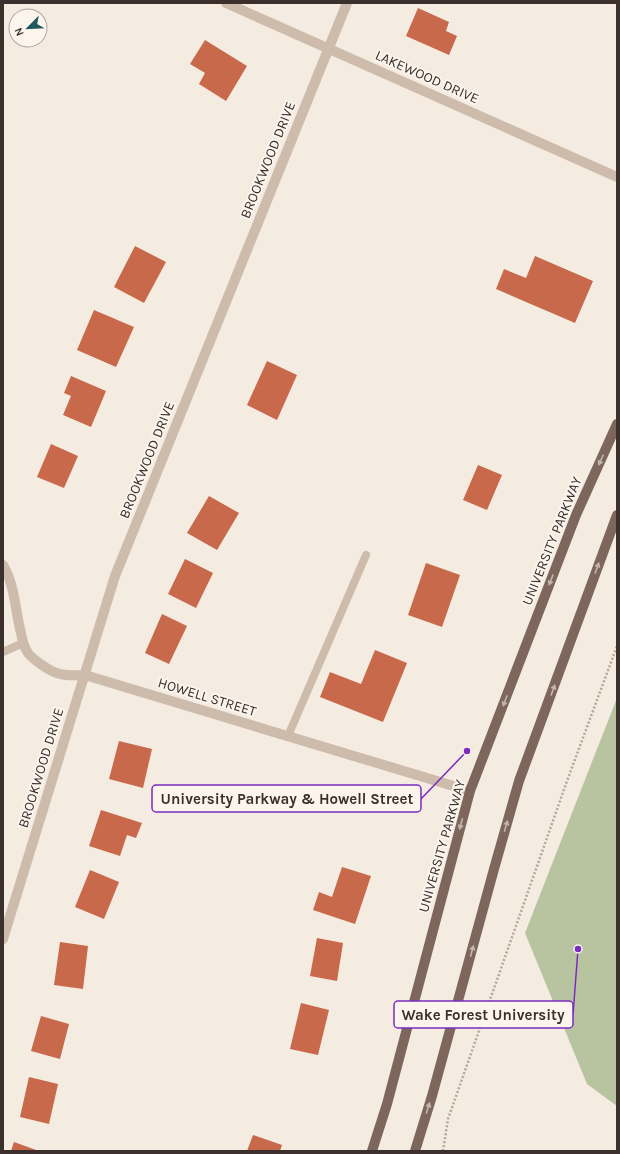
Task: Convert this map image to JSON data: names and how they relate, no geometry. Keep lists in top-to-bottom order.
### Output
{
  "streets": {
    "main road": ["UNIVERSITY PARKWAY"],
    "street": ["LAKEWOOD DRIVE", "BROOKWOOD DRIVE", "HOWELL STREET"]
  },
  "crossings": [
    ["LAKEWOOD DRIVE", "BROOKWOOD DRIVE"],
    ["BROOKWOOD DRIVE", "HOWELL STREET"],
    ["UNIVERSITY PARKWAY", "HOWELL STREET"]
  ],
  "places": ["University Parkway & Howell Street", "Wake Forest University"],
  "north": "bottom left"
}
